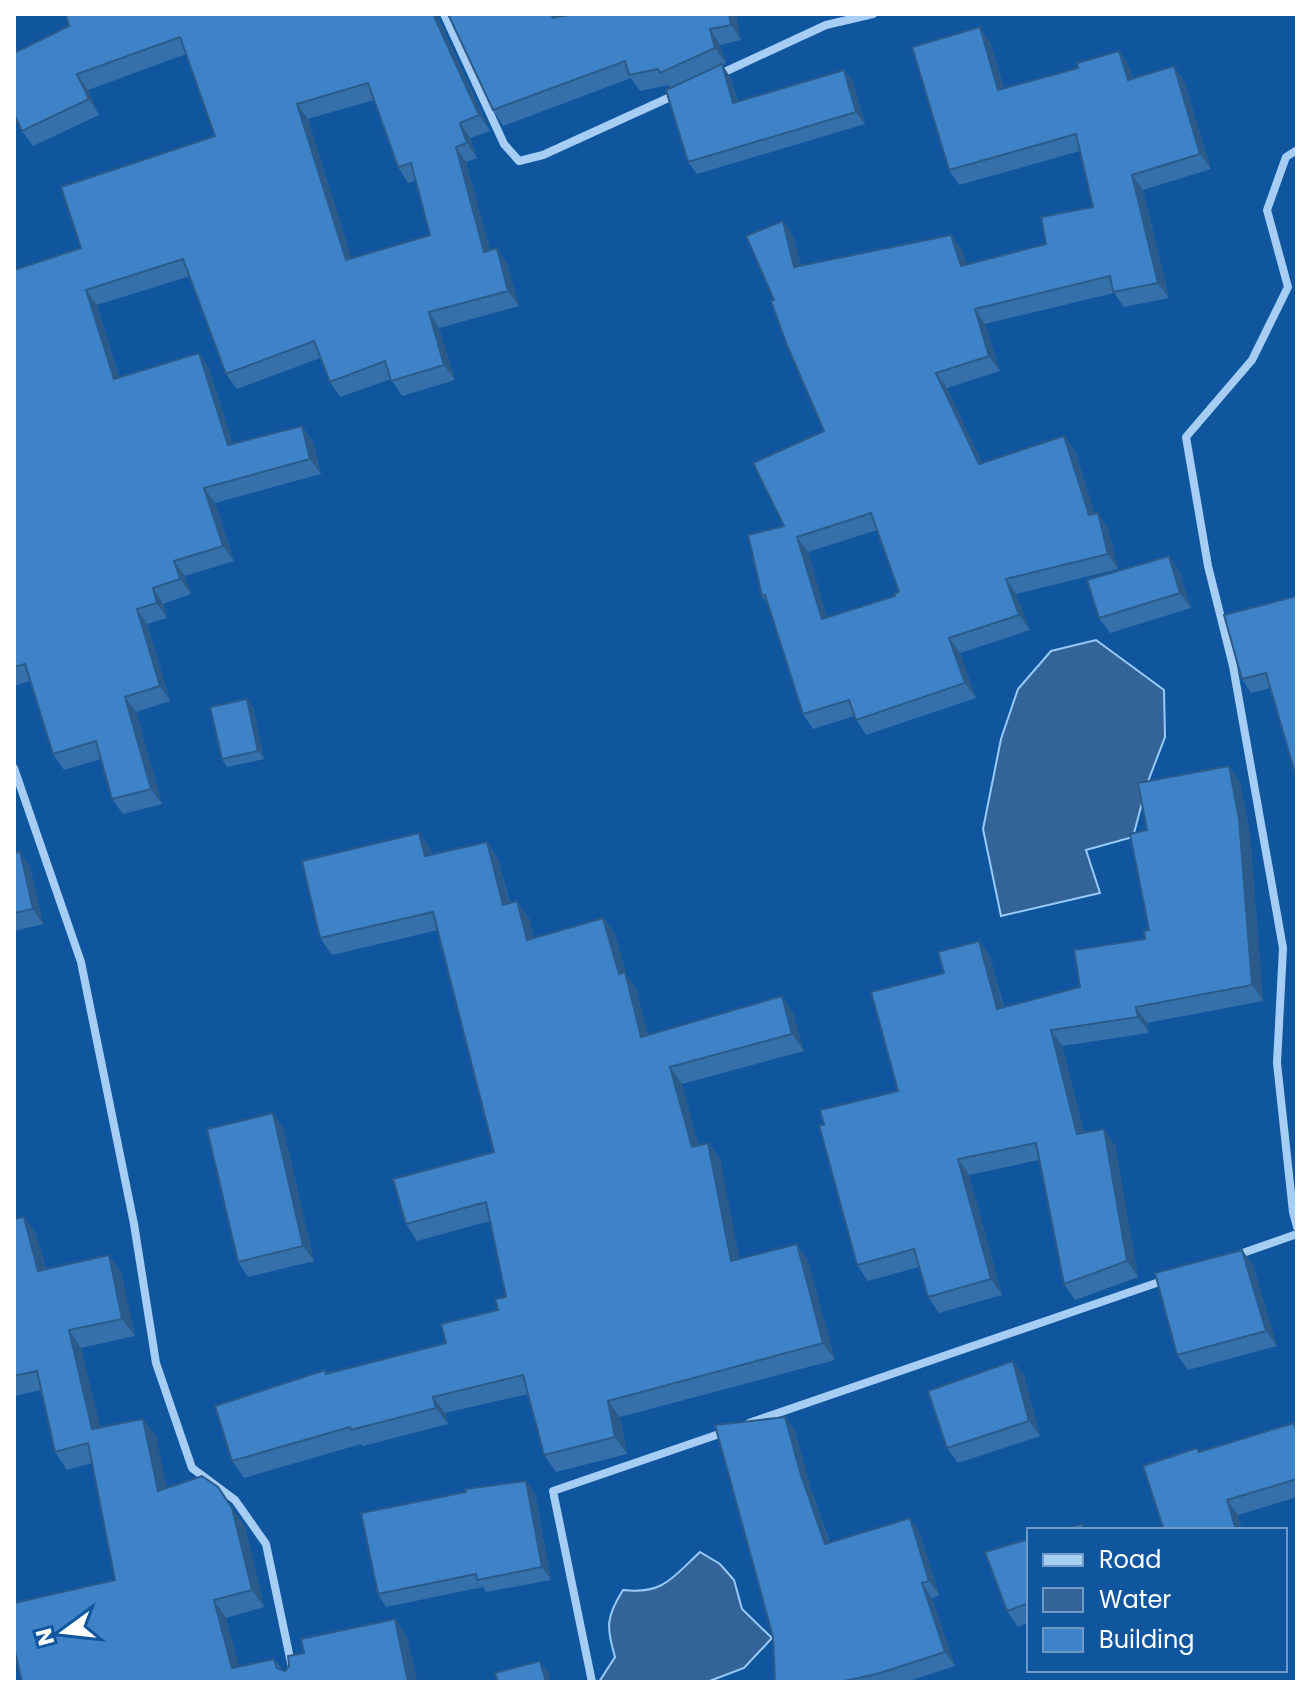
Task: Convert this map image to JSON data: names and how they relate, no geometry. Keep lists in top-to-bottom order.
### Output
{
  "legend": ["Road", "Water", "Building"],
  "north": "left"
}
